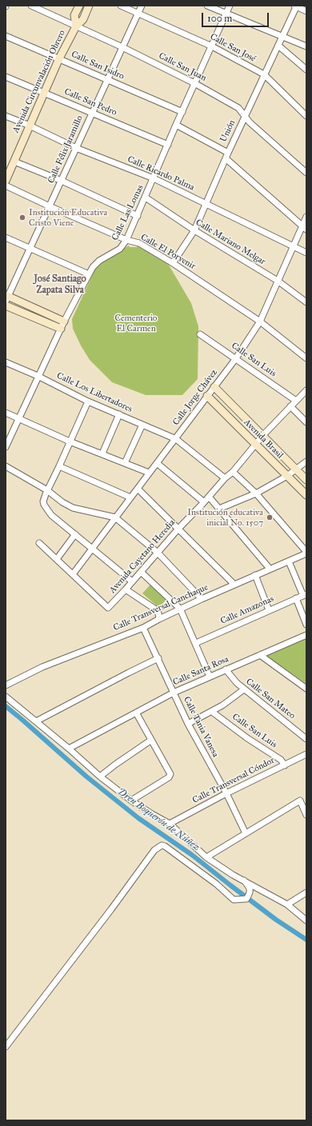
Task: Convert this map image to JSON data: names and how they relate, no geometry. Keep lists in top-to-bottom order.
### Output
{
  "streets": {
    "street": [
      "Calle San José",
      "Calle San Isidro",
      "Calle San Juan",
      "Avenida Circunvalación Obrero",
      "Calle San Pedro",
      "Unión",
      "Calle Félix Jaramillo",
      "Calle Ricardo Palma",
      "Calle Las Lomas",
      "Calle Mariano Melgar",
      "Calle El Porvenir",
      "Calle San Luis",
      "Calle Los Libertadores",
      "Calle Jorge Chávez",
      "Avenida Brasil",
      "Avenida Cayetano Heredia",
      "Calle Transversal Canchaque",
      "Calle Amazonas",
      "Calle Santa Rosa",
      "Calle San Mateo",
      "Calle Tania Vanesa",
      "Calle Transversal Cóndor"
    ]
  },
  "crossings": [
    ["Calle San José", "Unión"],
    ["Calle San José", "Calle Félix Jaramillo"],
    ["Calle San José", "Calle Las Lomas"],
    ["Calle San Isidro", "Avenida Circunvalación Obrero"],
    ["Calle San Isidro", "Calle Félix Jaramillo"],
    ["Calle San Isidro", "Calle Las Lomas"],
    ["Calle San Juan", "Avenida Circunvalación Obrero"],
    ["Calle San Juan", "Unión"],
    ["Calle San Juan", "Calle Félix Jaramillo"],
    ["Calle San Juan", "Calle Las Lomas"],
    ["Avenida Circunvalación Obrero", "Calle San Pedro"],
    ["Avenida Circunvalación Obrero", "Calle Ricardo Palma"],
    ["Calle San Pedro", "Calle Félix Jaramillo"],
    ["Calle San Pedro", "Calle Las Lomas"],
    ["Unión", "Calle Ricardo Palma"],
    ["Unión", "Calle Mariano Melgar"],
    ["Unión", "Calle El Porvenir"],
    ["Calle Félix Jaramillo", "Calle Ricardo Palma"],
    ["Calle Félix Jaramillo", "Calle El Porvenir"],
    ["Calle Ricardo Palma", "Calle Las Lomas"],
    ["Calle Ricardo Palma", "Calle Jorge Chávez"],
    ["Calle Las Lomas", "Calle Mariano Melgar"],
    ["Calle Las Lomas", "Calle El Porvenir"],
    ["Calle Las Lomas", "Calle Los Libertadores"],
    ["Calle Mariano Melgar", "Calle Jorge Chávez"],
    ["Calle El Porvenir", "Calle Jorge Chávez"],
    ["Calle San Luis", "Calle Jorge Chávez"],
    ["Calle San Luis", "Avenida Cayetano Heredia"],
    ["Calle San Luis", "Calle Transversal Cóndor"],
    ["Calle Los Libertadores", "Calle Jorge Chávez"],
    ["Calle Los Libertadores", "Avenida Cayetano Heredia"],
    ["Calle Jorge Chávez", "Avenida Brasil"],
    ["Calle Jorge Chávez", "Avenida Cayetano Heredia"],
    ["Avenida Brasil", "Avenida Cayetano Heredia"],
    ["Calle Transversal Canchaque", "Calle Tania Vanesa"],
    ["Calle Santa Rosa", "Calle San Mateo"],
    ["Calle Santa Rosa", "Calle Tania Vanesa"],
    ["Calle Tania Vanesa", "Calle Transversal Cóndor"]
  ],
  "districts": ["José Santiago Zapata Silva"],
  "water": ["Dren Boquerón de Núñez"],
  "parks": ["Cementerio El Carmen"],
  "places": ["Institución Educativa Cristo Viene", "Institución educativa inicial No. 1507"],
  "scale_bar": "100 m"
}
